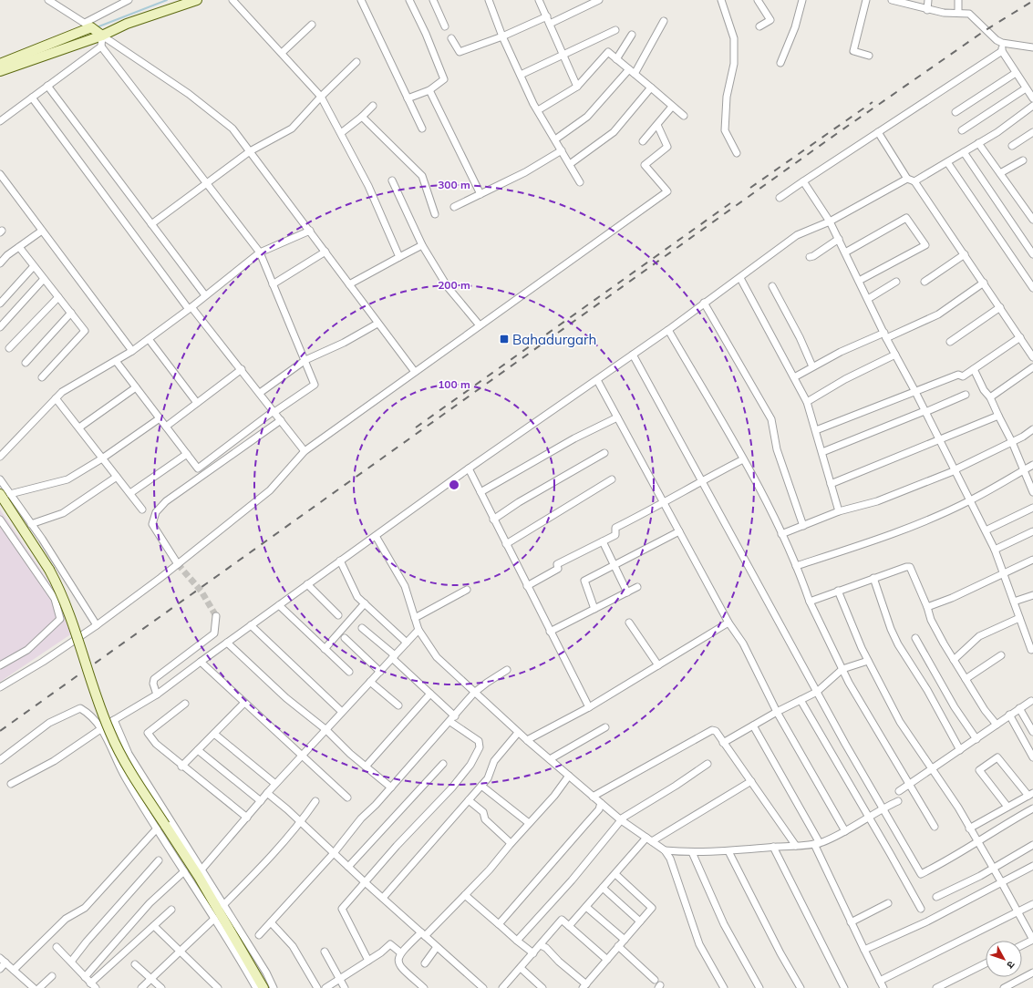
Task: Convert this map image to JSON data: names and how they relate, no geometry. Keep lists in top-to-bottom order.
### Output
{
  "places": {
    "transit": ["Bahadurgarh"]
  },
  "north": "bottom right",
  "rings": ["300 m", "200 m", "100 m"]
}
